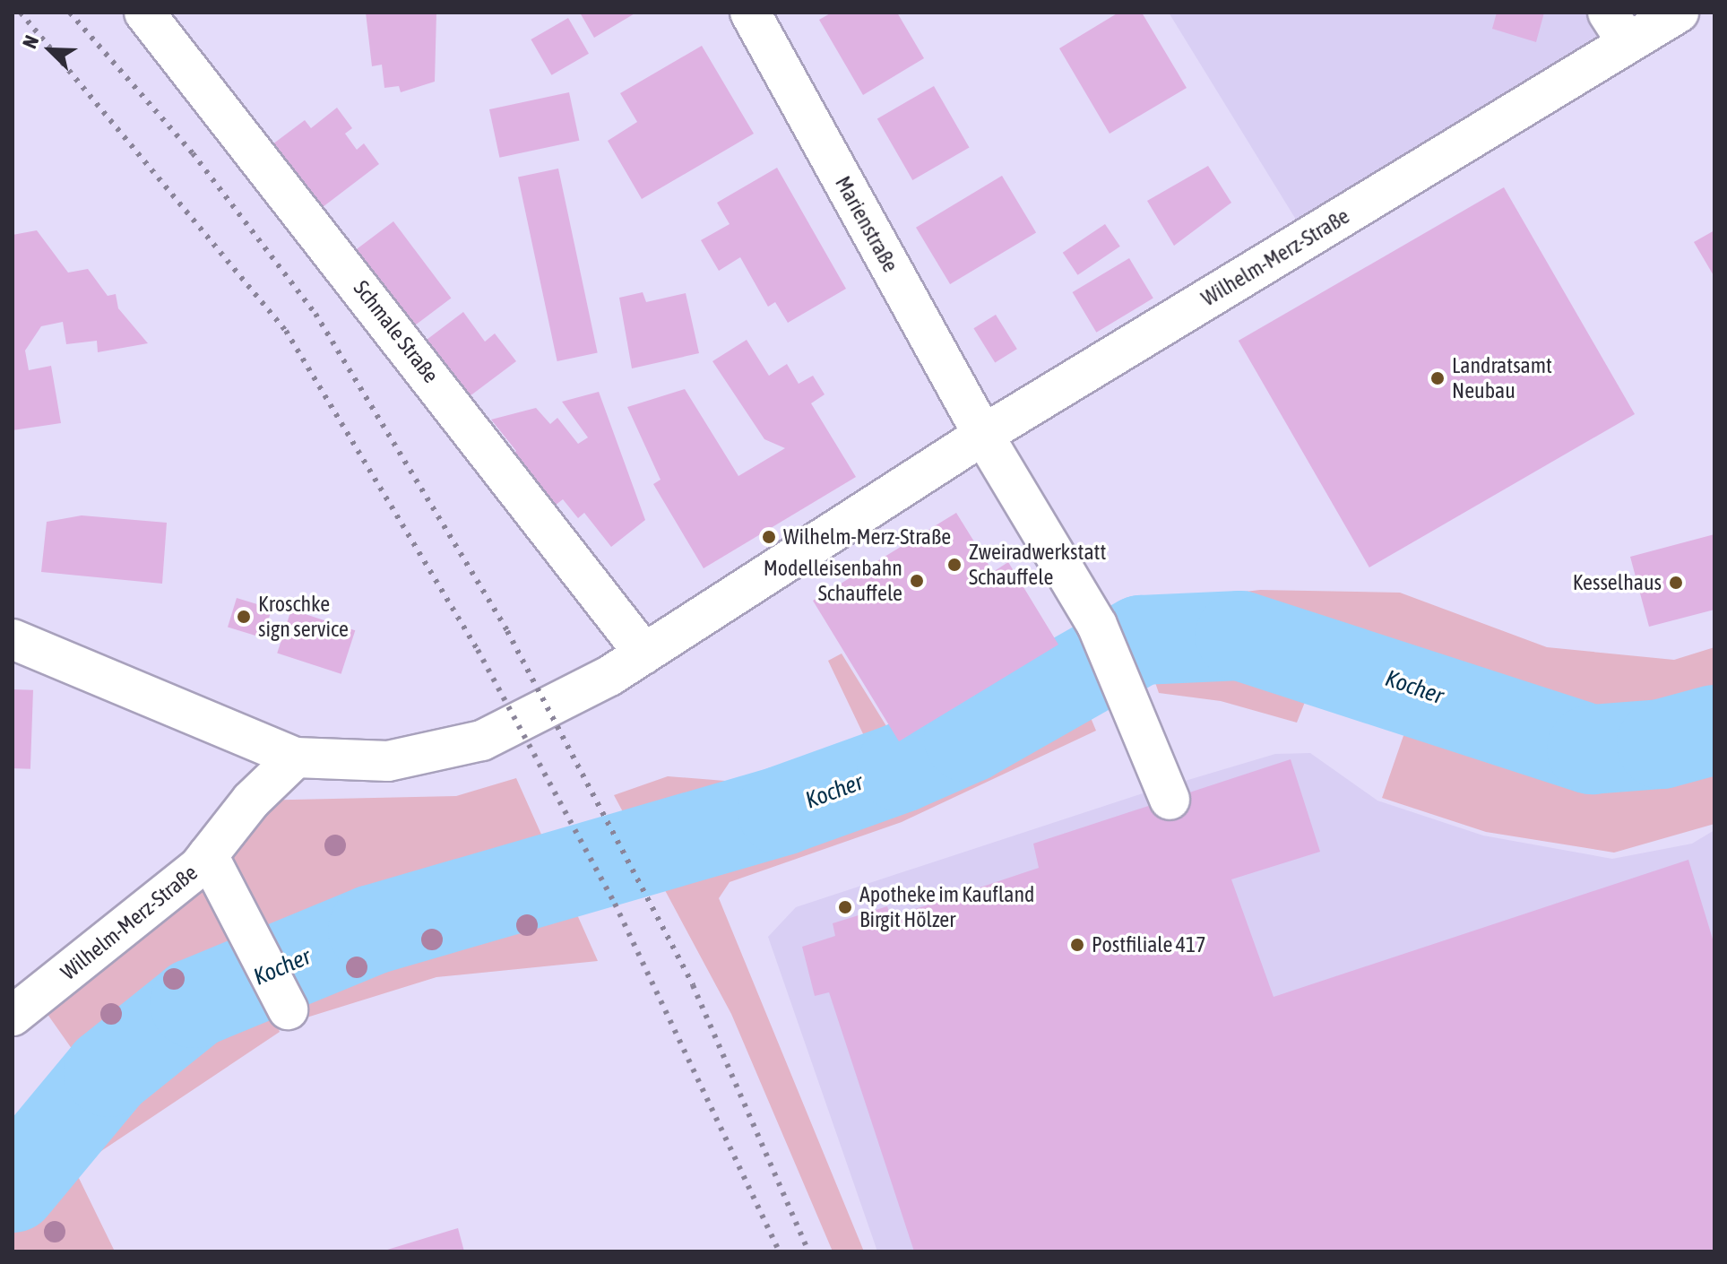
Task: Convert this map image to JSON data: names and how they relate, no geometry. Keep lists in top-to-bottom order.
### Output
{
  "streets": {
    "street": ["Marienstraße", "Wilhelm-Merz-Straße", "Schmale Straße"]
  },
  "crossings": [
    ["Marienstraße", "Wilhelm-Merz-Straße"],
    ["Wilhelm-Merz-Straße", "Schmale Straße"]
  ],
  "water": ["Kocher"],
  "places": [
    "Landratsamt Neubau",
    "Wilhelm-Merz-Straße",
    "Zweiradwerkstatt Schauffele",
    "Modelleisenbahn Schauffele",
    "Kesselhaus",
    "Kroschke sign service",
    "Apotheke im Kaufland Birgit Hölzer",
    "Postfiliale 417"
  ],
  "north": "top left"
}
